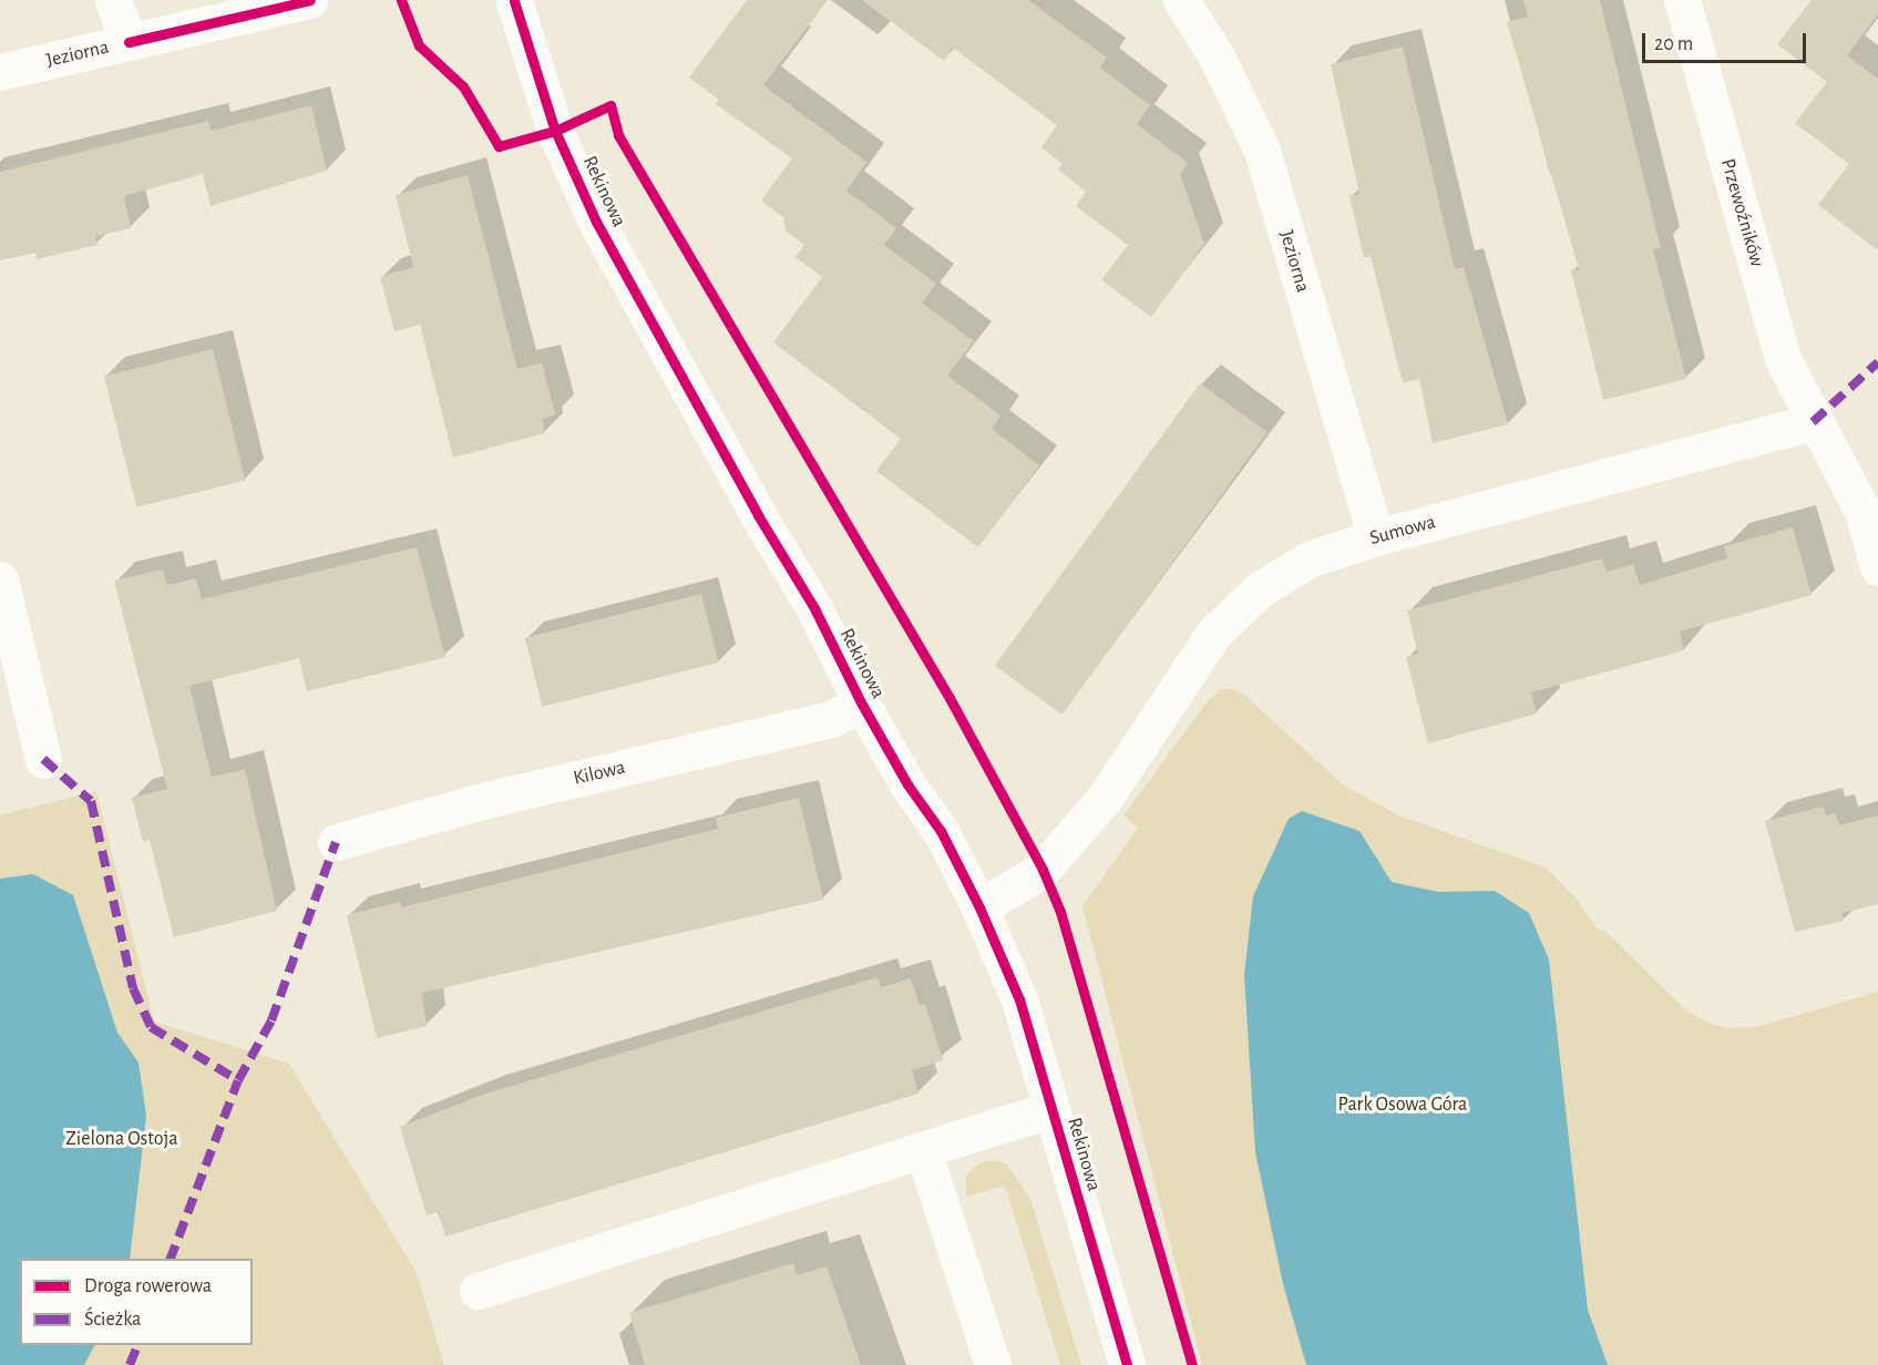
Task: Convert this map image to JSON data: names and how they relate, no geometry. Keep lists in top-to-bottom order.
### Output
{
  "streets": {
    "street": [
      "Jeziorna",
      "Rekinowa",
      "Przewoźników",
      "Sumowa",
      "Kilowa"
    ]
  },
  "crossings": [
    ["Jeziorna", "Sumowa"],
    ["Rekinowa", "Sumowa"],
    ["Rekinowa", "Kilowa"],
    ["Przewoźników", "Sumowa"]
  ],
  "parks": ["Park Osowa Góra", "Zielona Ostoja"],
  "legend": ["Droga rowerowa", "Ścieżka"],
  "scale_bar": "20 m"
}
